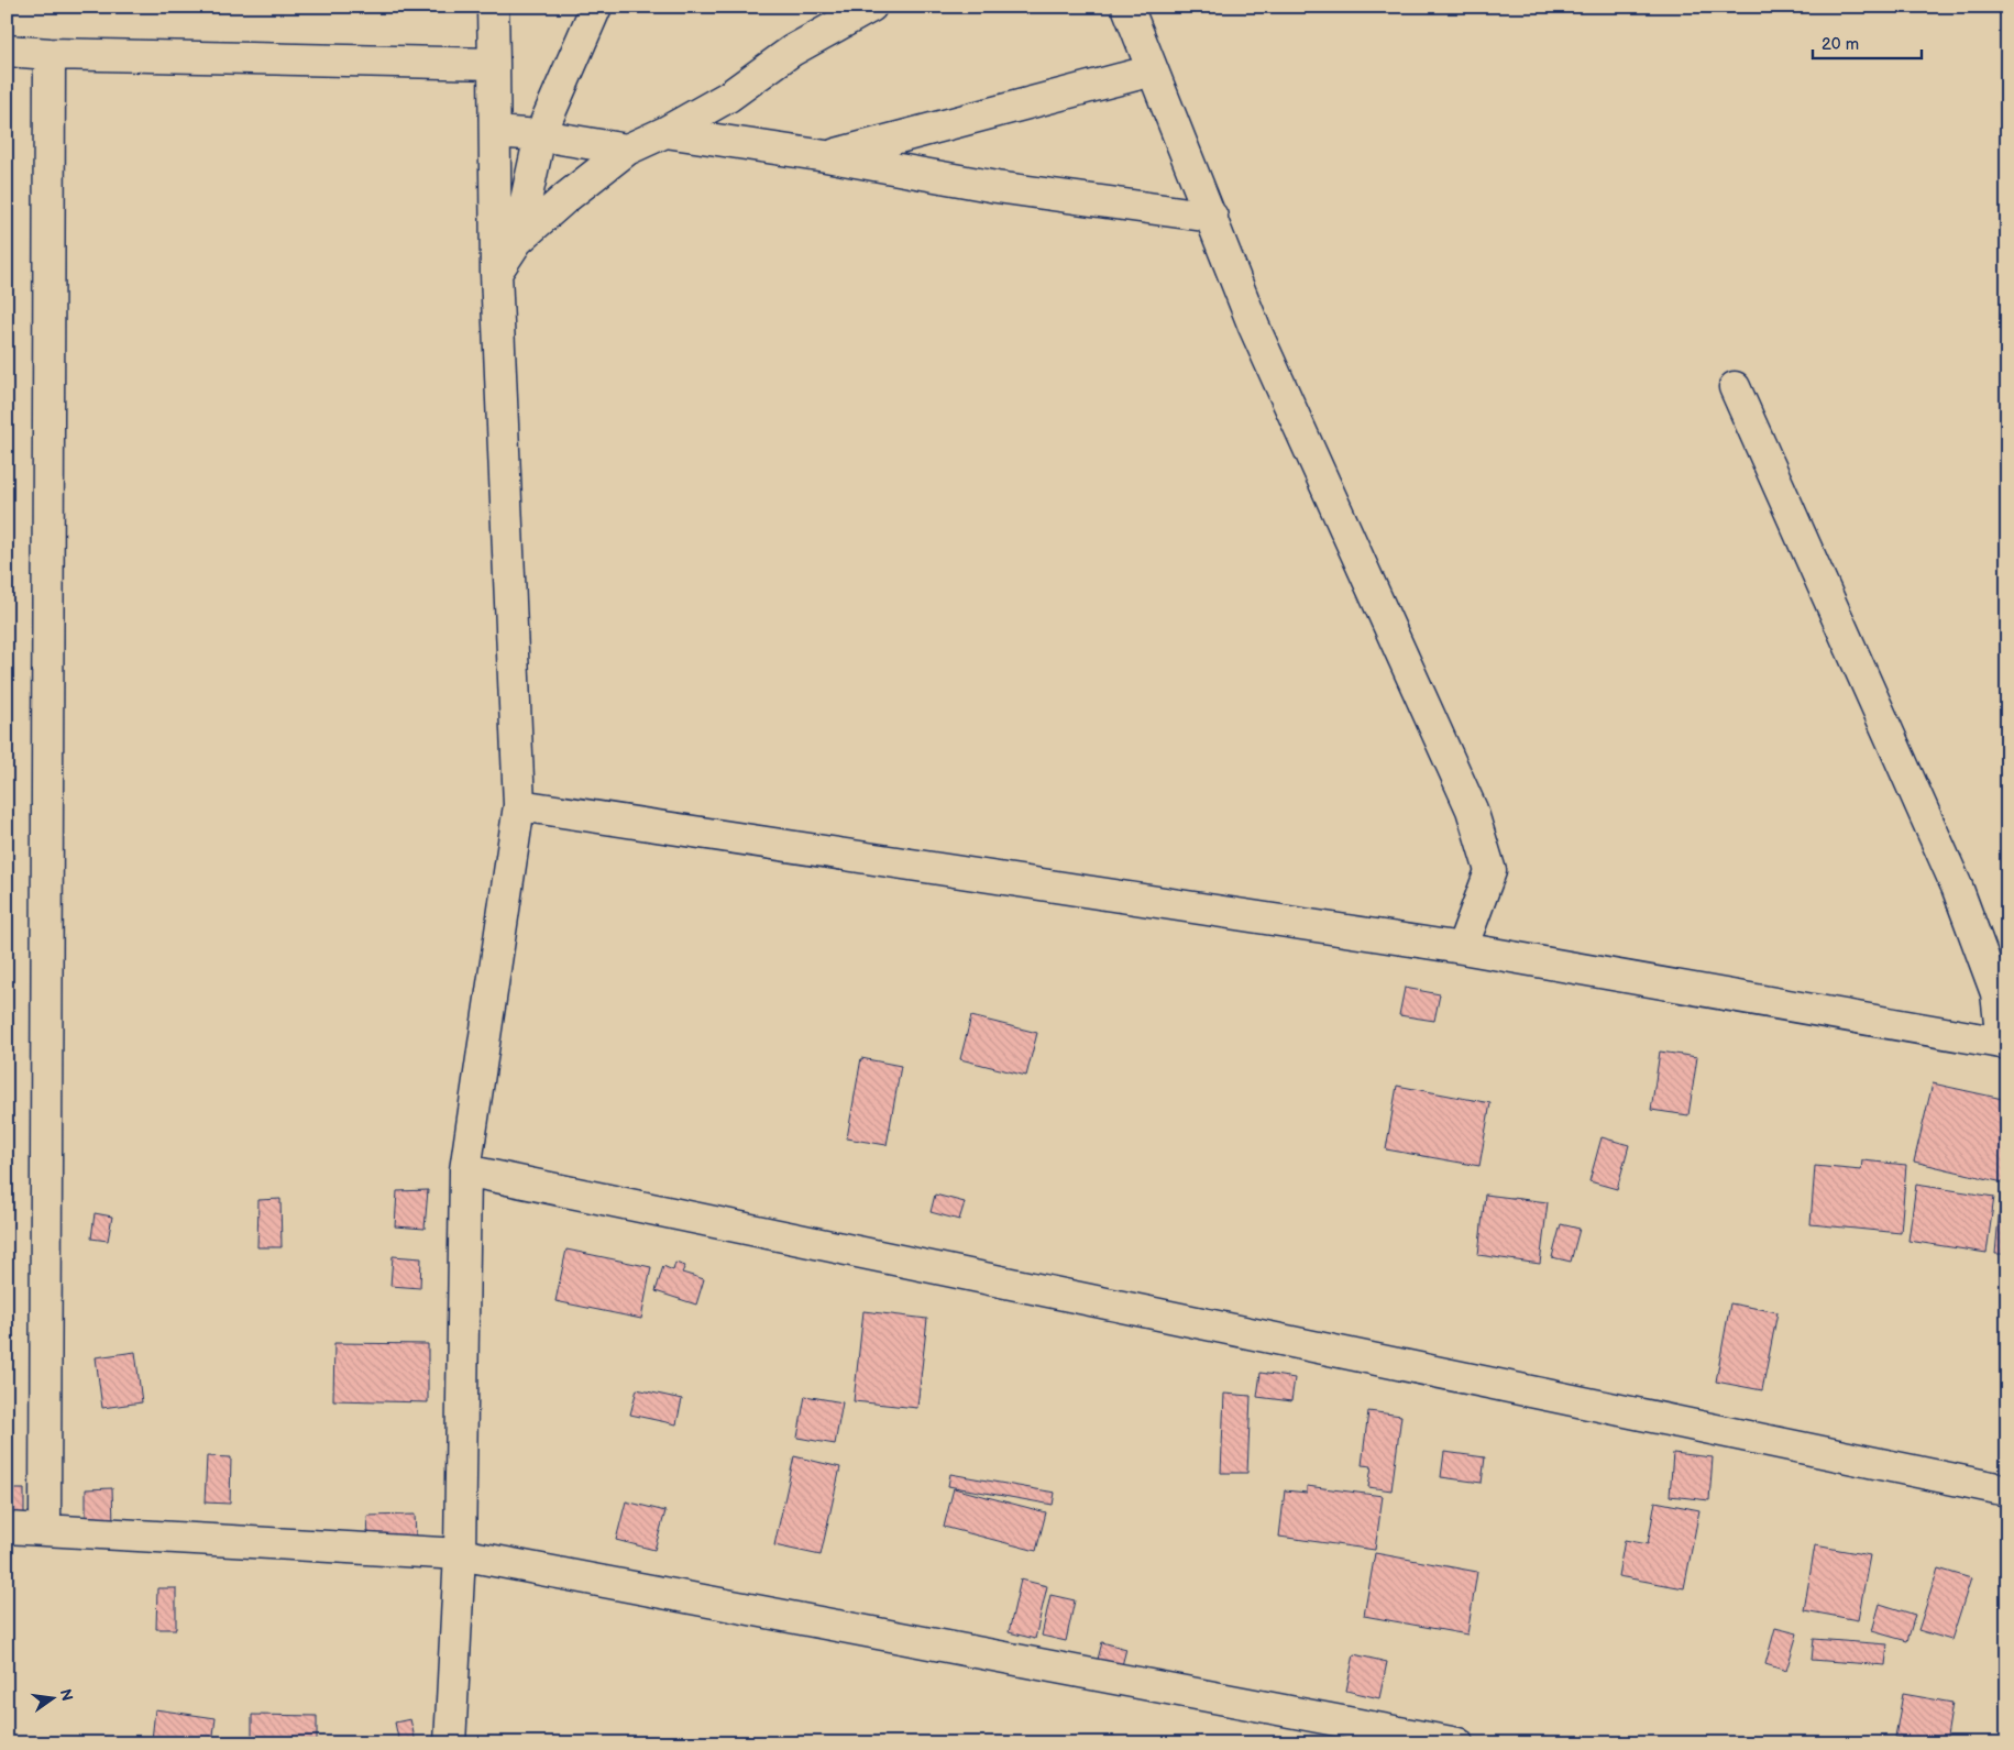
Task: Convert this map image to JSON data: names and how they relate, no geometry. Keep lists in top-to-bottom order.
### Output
{
  "scale_bar": "20 m",
  "north": "right"
}
